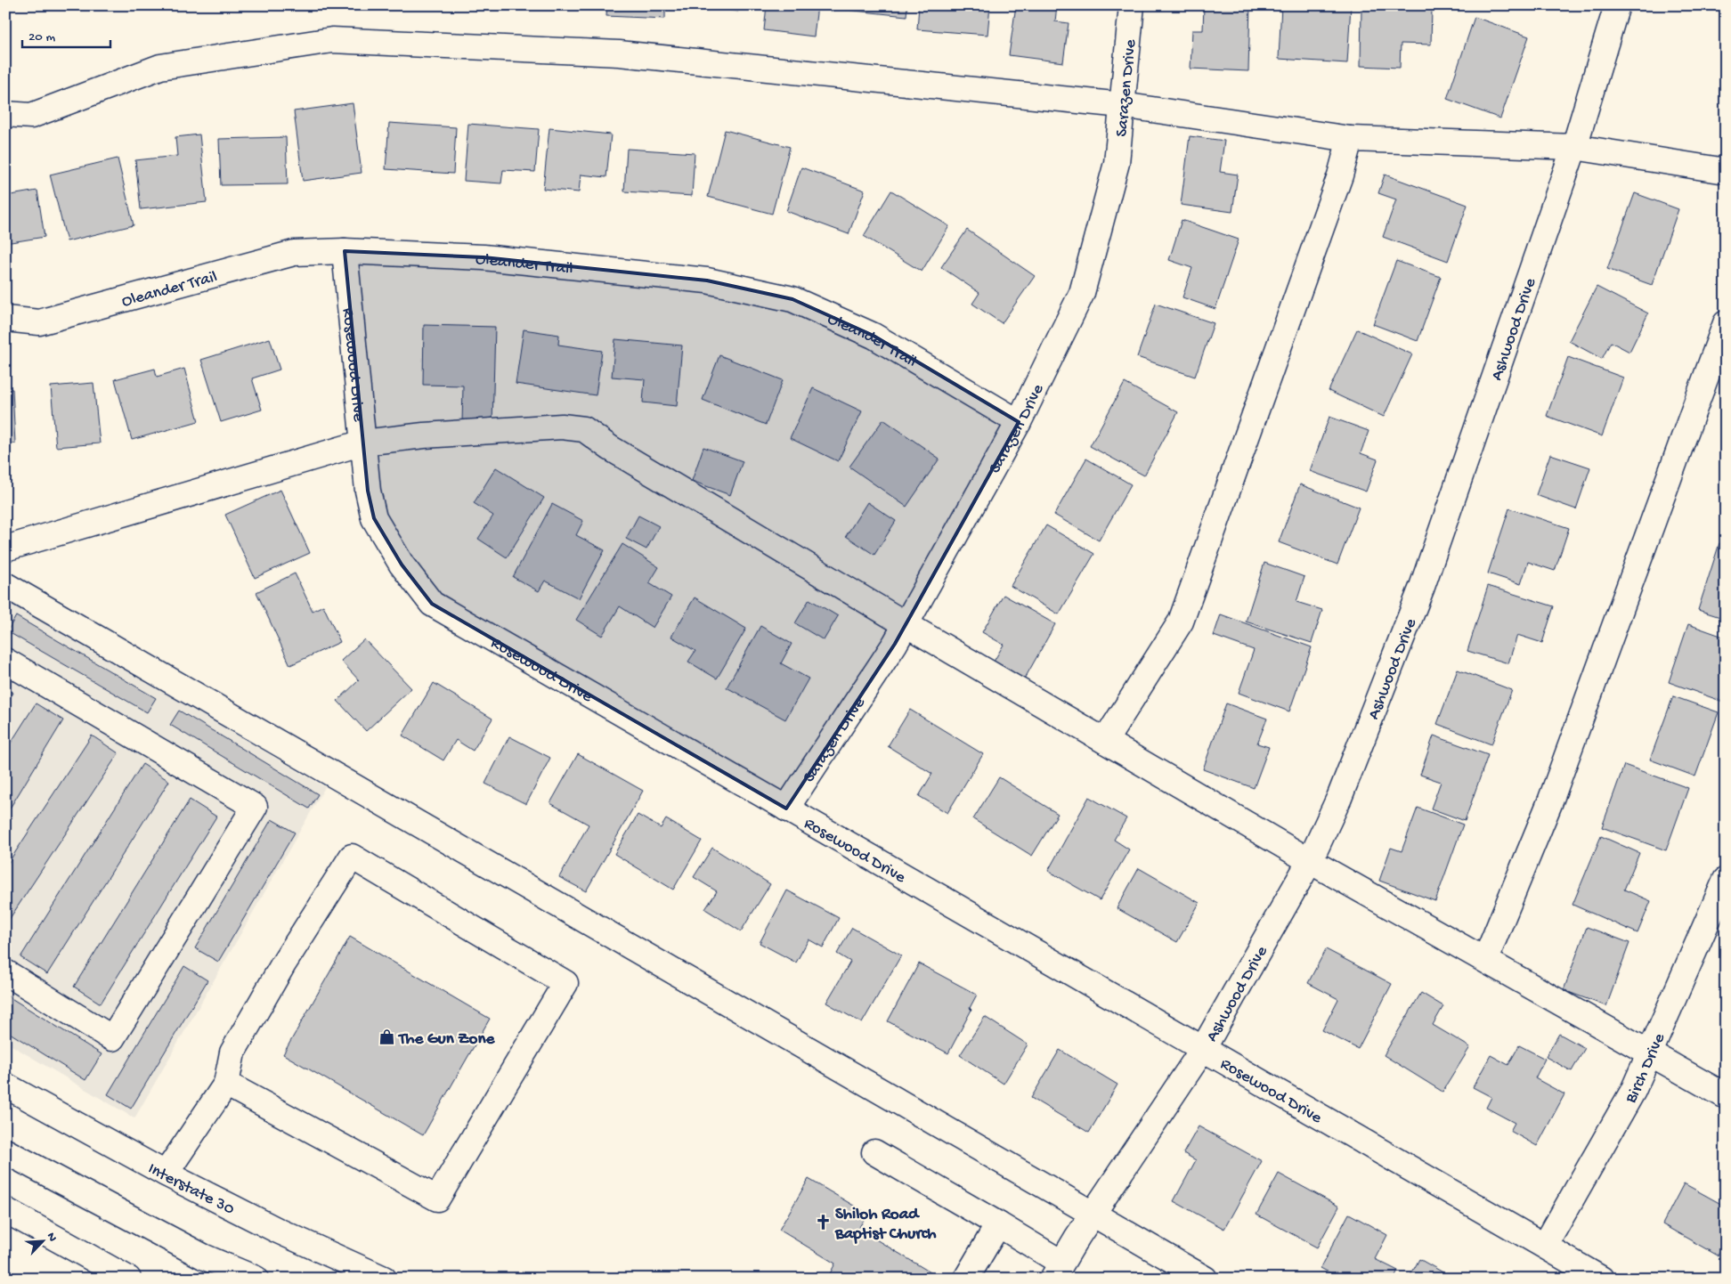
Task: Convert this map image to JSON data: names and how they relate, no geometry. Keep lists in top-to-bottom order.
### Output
{
  "streets": {
    "main road": [
      "Sarazen Drive",
      "Oleander Trail",
      "Ashwood Drive",
      "Rosewood Drive",
      "Birch Drive",
      "Interstate 30"
    ]
  },
  "crossings": [
    ["Sarazen Drive", "Oleander Trail"],
    ["Sarazen Drive", "Rosewood Drive"],
    ["Oleander Trail", "Rosewood Drive"],
    ["Ashwood Drive", "Rosewood Drive"],
    ["Rosewood Drive", "Birch Drive"]
  ],
  "places": {
    "shop": ["The Gun Zone"],
    "church": ["Shiloh Road Baptist Church"]
  },
  "scale_bar": "20 m",
  "north": "top right"
}
